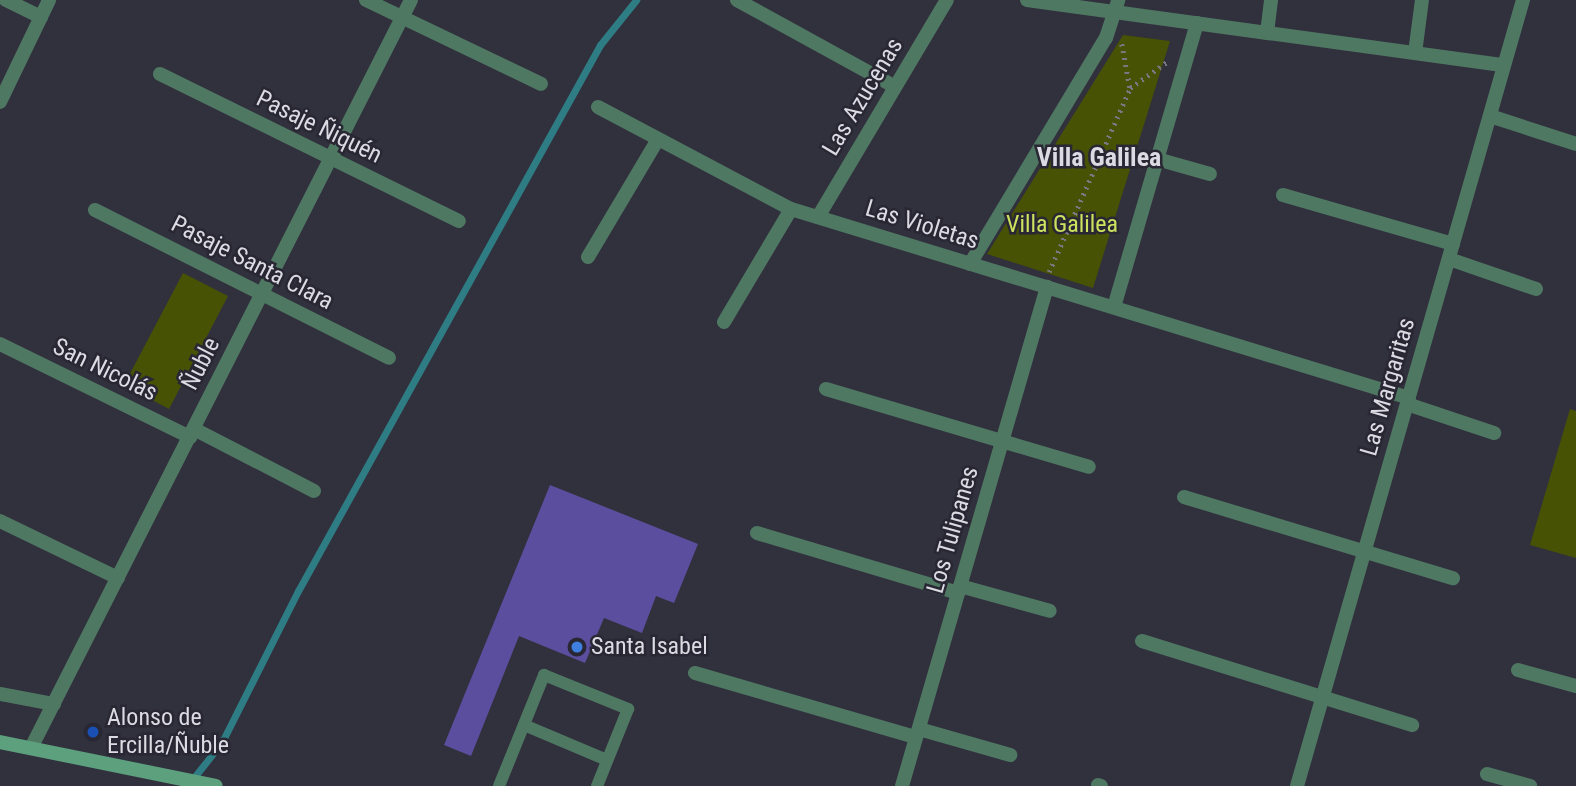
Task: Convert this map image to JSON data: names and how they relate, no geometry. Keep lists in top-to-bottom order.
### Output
{
  "streets": {
    "street": [
      "Las Azucenas",
      "Pasaje Ñiquén",
      "Las Violetas",
      "Pasaje Santa Clara",
      "Ñuble",
      "San Nicolás",
      "Las Margaritas",
      "Los Tulipanes"
    ]
  },
  "crossings": [
    ["Las Azucenas", "Las Violetas"],
    ["Pasaje Ñiquén", "Ñuble"],
    ["Las Violetas", "Las Margaritas"],
    ["Las Violetas", "Los Tulipanes"],
    ["Pasaje Santa Clara", "Ñuble"],
    ["Ñuble", "San Nicolás"]
  ],
  "districts": ["Villa Galilea"],
  "parks": ["Villa Galilea"],
  "places": ["Santa Isabel", "Alonso de Ercilla/Ñuble"]
}
